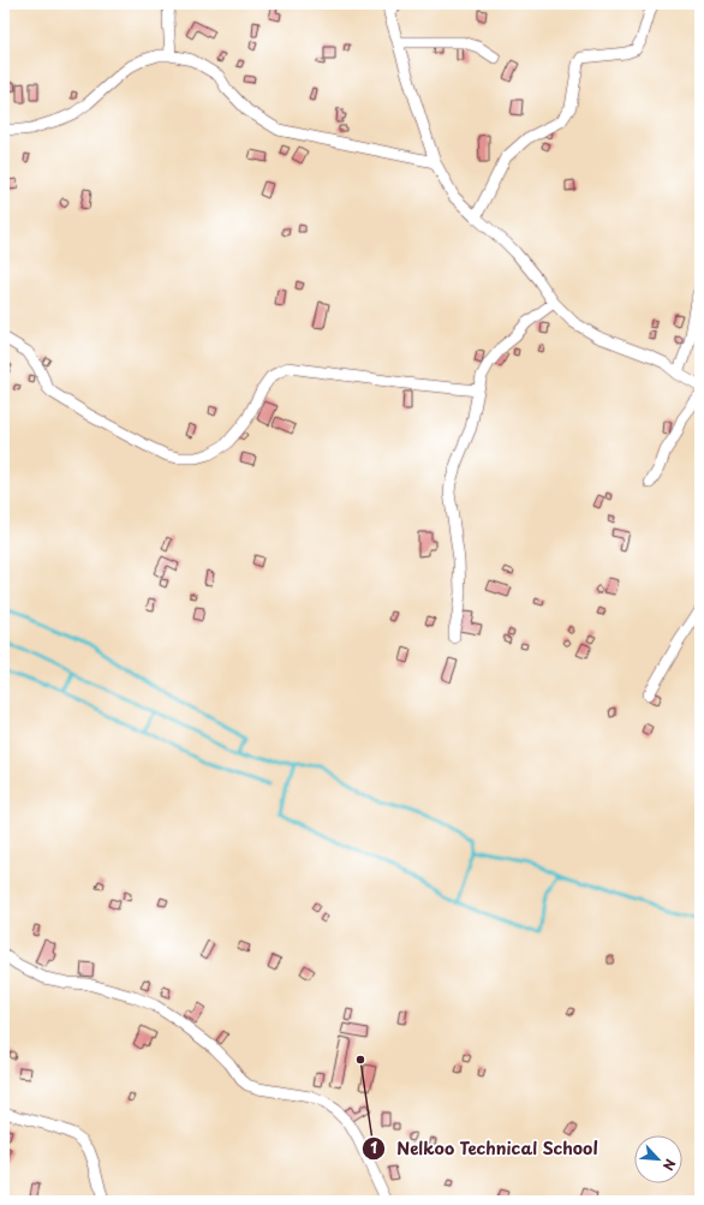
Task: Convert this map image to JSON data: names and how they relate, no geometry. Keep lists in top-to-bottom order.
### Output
{
  "places": ["Nelkoo Technical School"],
  "north": "bottom right"
}
